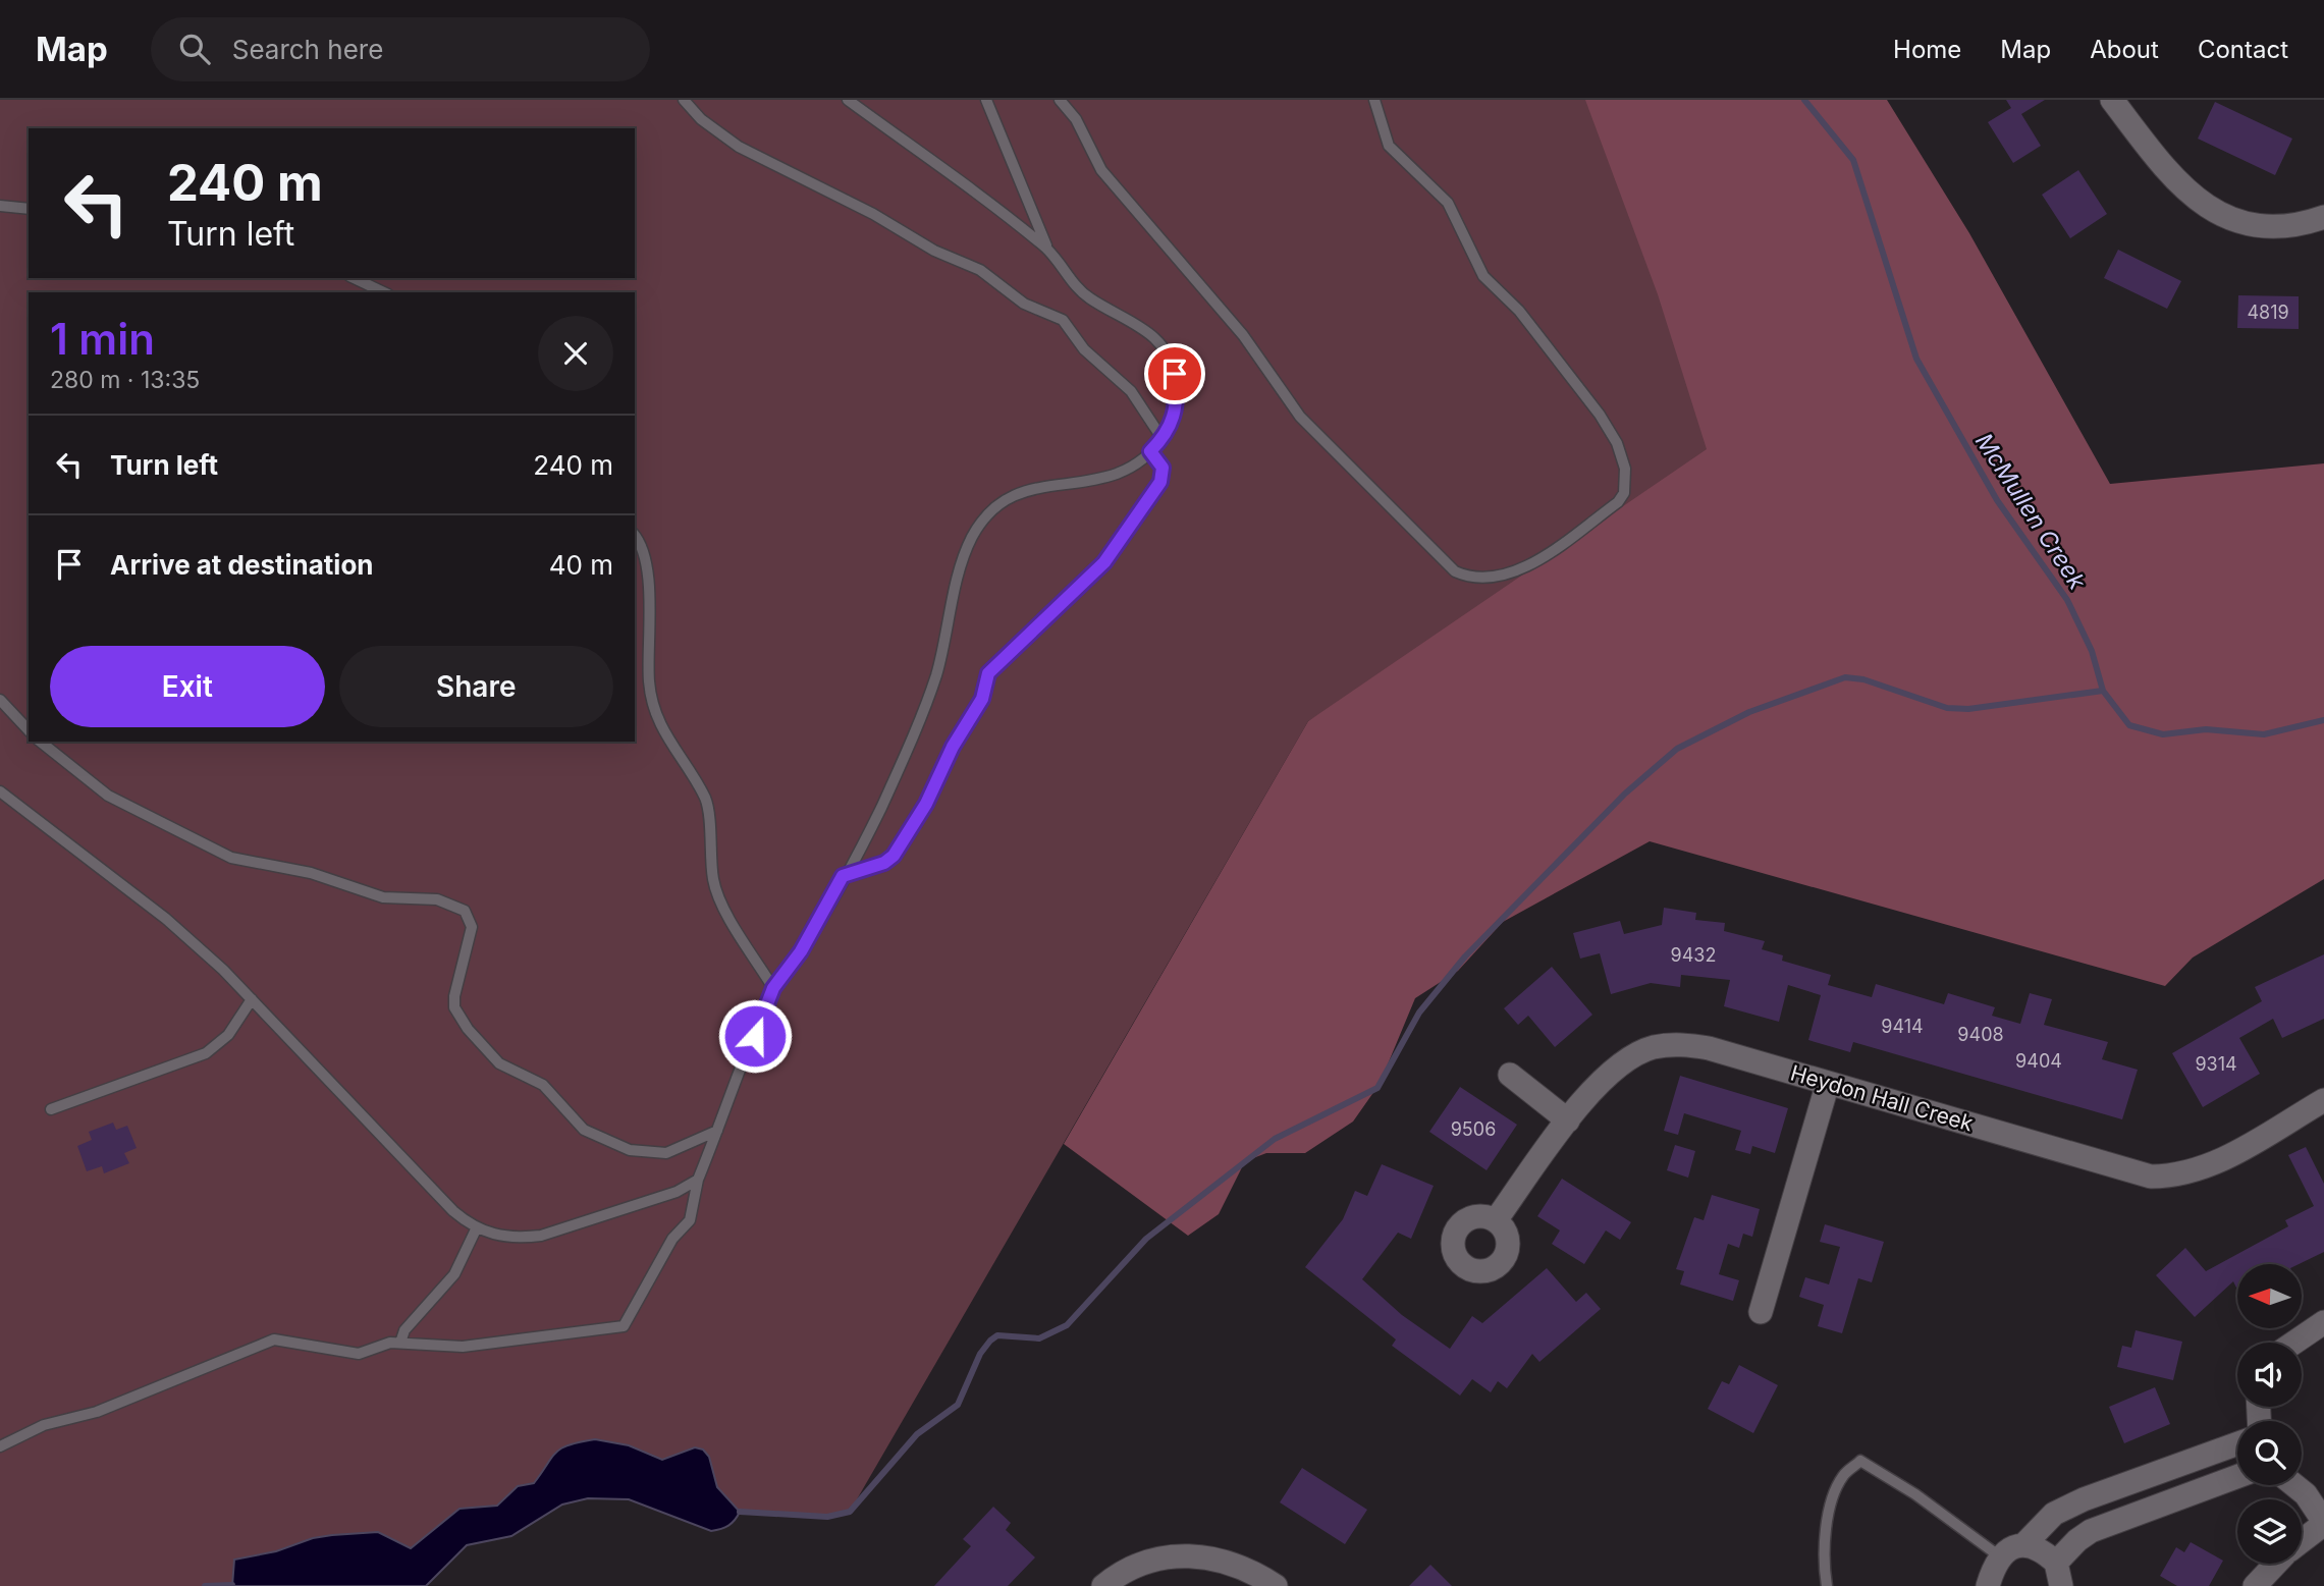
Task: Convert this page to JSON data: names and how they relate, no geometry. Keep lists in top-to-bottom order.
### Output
{
  "streets": {
    "street": ["Heydon Hall Creek"]
  },
  "water": ["McMullen Creek"],
  "house_numbers": [
    "4819",
    "9432",
    "9414",
    "9408",
    "9404",
    "9314",
    "9506"
  ],
  "north": "left",
  "page": {
    "header": "Map",
    "search": "Search here",
    "nav": [
      "Home",
      "Map",
      "About",
      "Contact"
    ],
    "turn": ["240 m", "Turn left"],
    "heading": ["1 min", "280 m · 13:35"],
    "list": [
      {
        "name": "Turn left",
        "value": "240 m"
      },
      {
        "name": "Arrive at destination",
        "value": "40 m"
      }
    ],
    "buttons": ["Exit", "Share"]
  }
}
